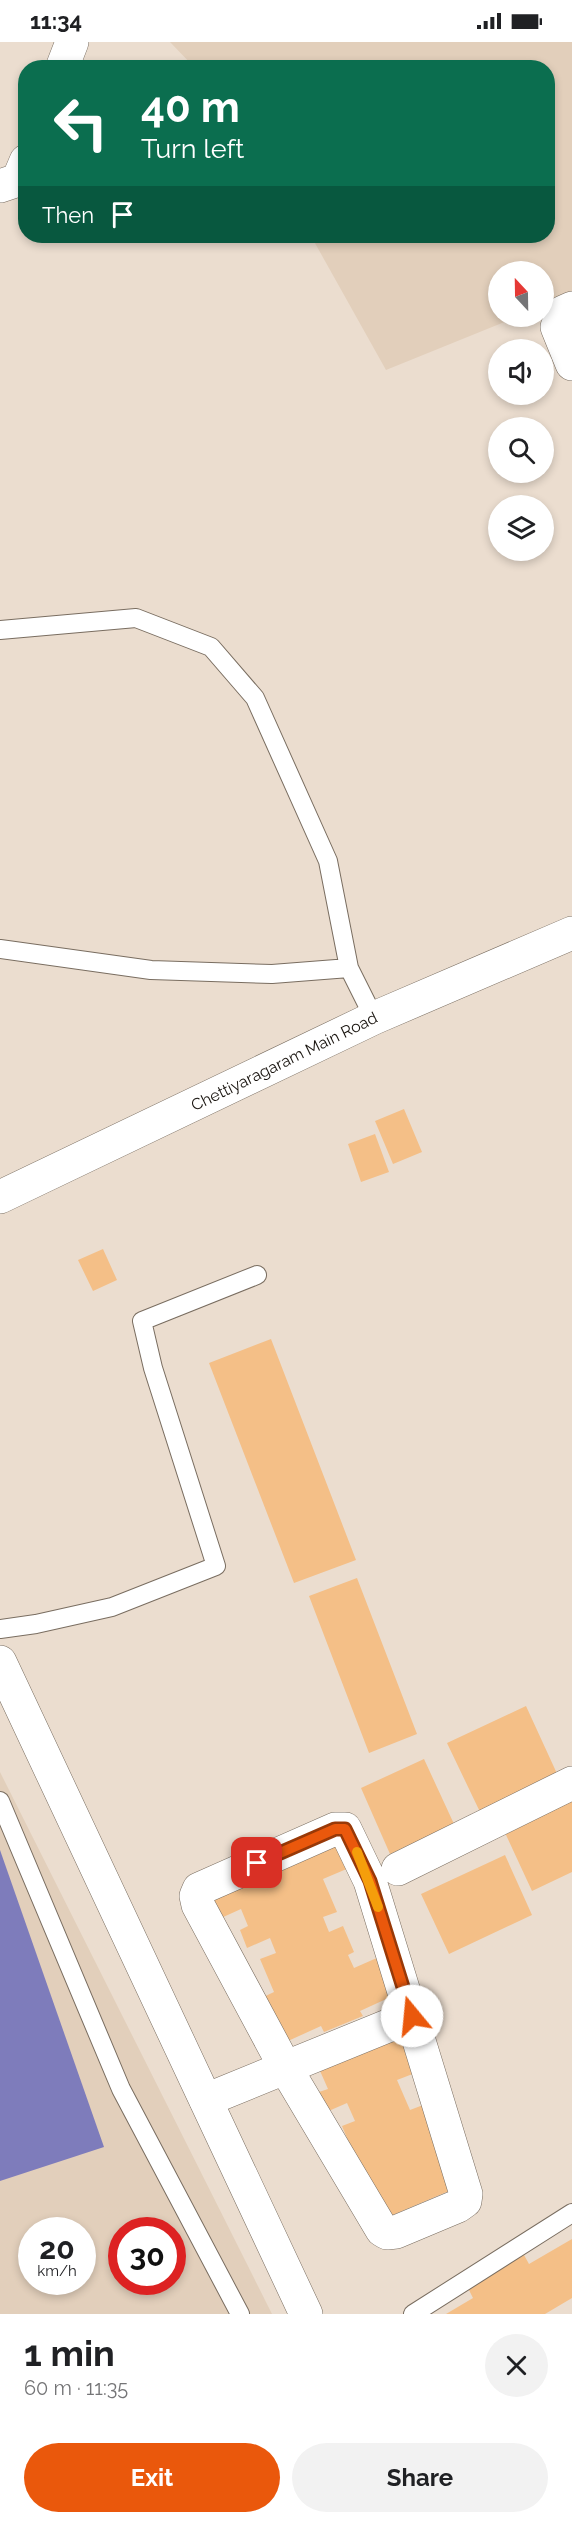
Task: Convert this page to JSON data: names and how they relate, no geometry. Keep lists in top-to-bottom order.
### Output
{
  "streets": {
    "street": ["Chettiyaragaram Main Road"]
  },
  "north": "top",
  "page": {
    "status": "11:34",
    "turn": ["40 m", "Turn left"],
    "then": "Then",
    "speed": "20 km/h",
    "limit": "30",
    "heading": ["1 min", "60 m · 11:35"],
    "buttons": ["Exit", "Share"]
  }
}
